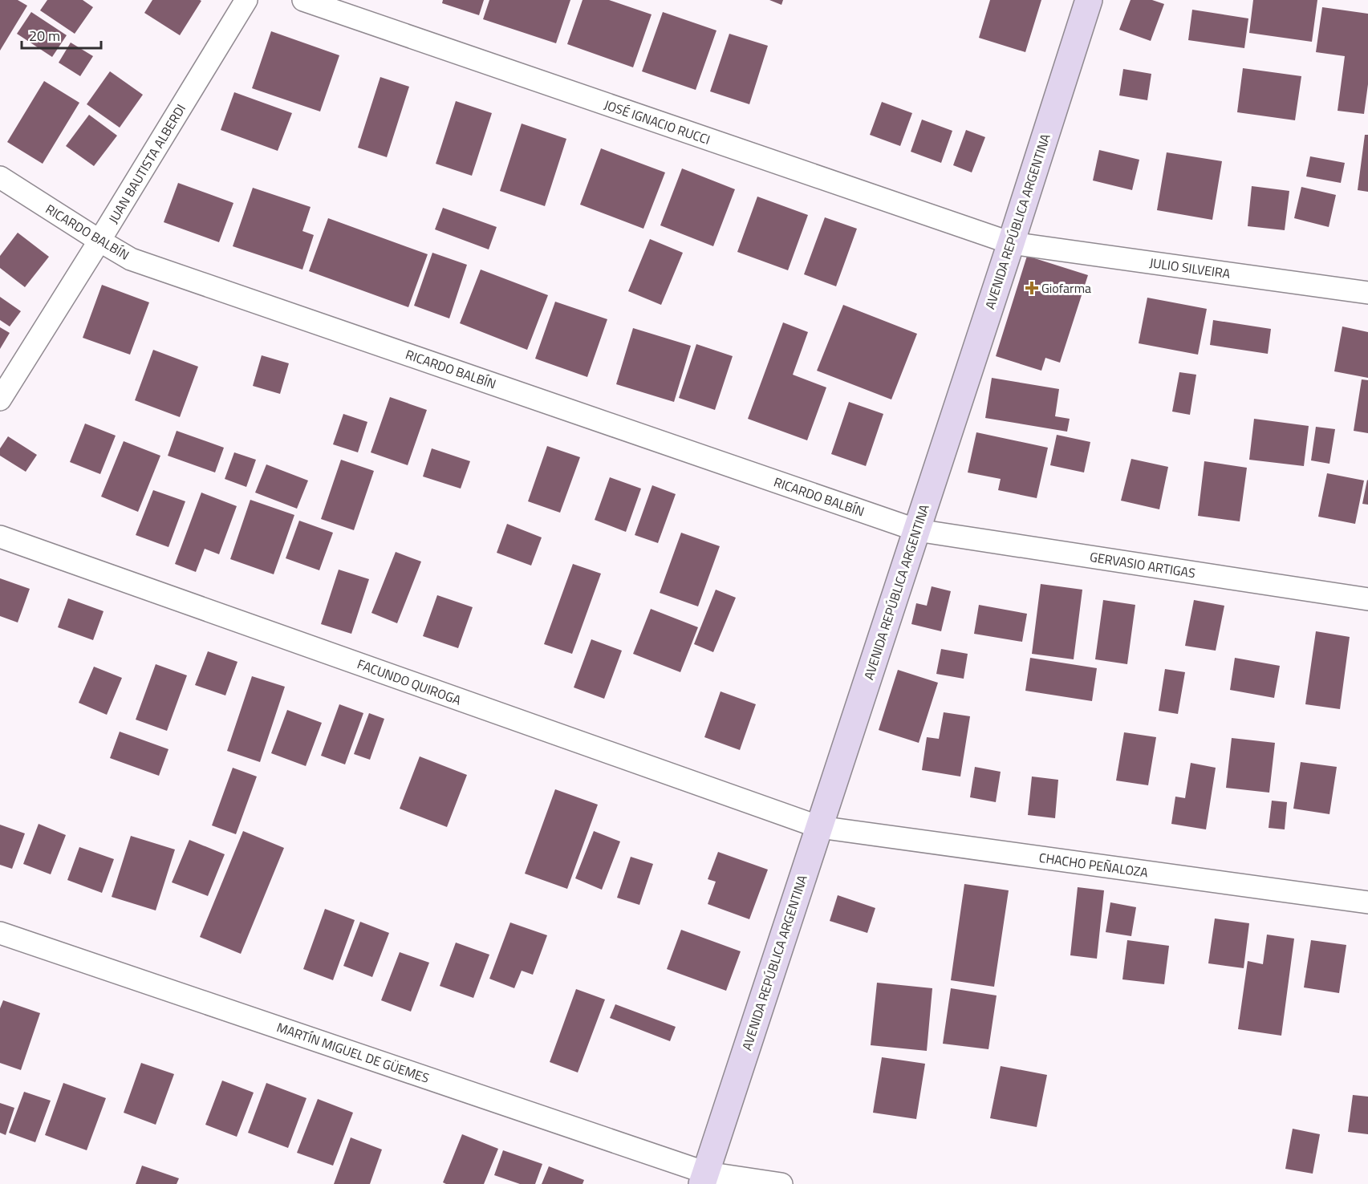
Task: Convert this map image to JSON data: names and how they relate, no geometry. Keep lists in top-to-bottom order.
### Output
{
  "streets": {
    "main road": ["AVENIDA REPÚBLICA ARGENTINA"],
    "street": [
      "JOSÉ IGNACIO RUCCI",
      "JUAN BAUTISTA ALBERDI",
      "RICARDO BALBÍN",
      "JULIO SILVEIRA",
      "GERVASIO ARTIGAS",
      "FACUNDO QUIROGA",
      "CHACHO PEÑALOZA",
      "MARTÍN MIGUEL DE GÜEMES"
    ]
  },
  "crossings": [
    ["JOSÉ IGNACIO RUCCI", "AVENIDA REPÚBLICA ARGENTINA"],
    ["JOSÉ IGNACIO RUCCI", "JULIO SILVEIRA"],
    ["JUAN BAUTISTA ALBERDI", "RICARDO BALBÍN"],
    ["AVENIDA REPÚBLICA ARGENTINA", "RICARDO BALBÍN"],
    ["AVENIDA REPÚBLICA ARGENTINA", "JULIO SILVEIRA"],
    ["AVENIDA REPÚBLICA ARGENTINA", "GERVASIO ARTIGAS"],
    ["AVENIDA REPÚBLICA ARGENTINA", "FACUNDO QUIROGA"],
    ["AVENIDA REPÚBLICA ARGENTINA", "CHACHO PEÑALOZA"],
    ["AVENIDA REPÚBLICA ARGENTINA", "MARTÍN MIGUEL DE GÜEMES"],
    ["RICARDO BALBÍN", "GERVASIO ARTIGAS"],
    ["FACUNDO QUIROGA", "CHACHO PEÑALOZA"]
  ],
  "places": {
    "health": ["Giofarma"]
  },
  "scale_bar": "20 m"
}
